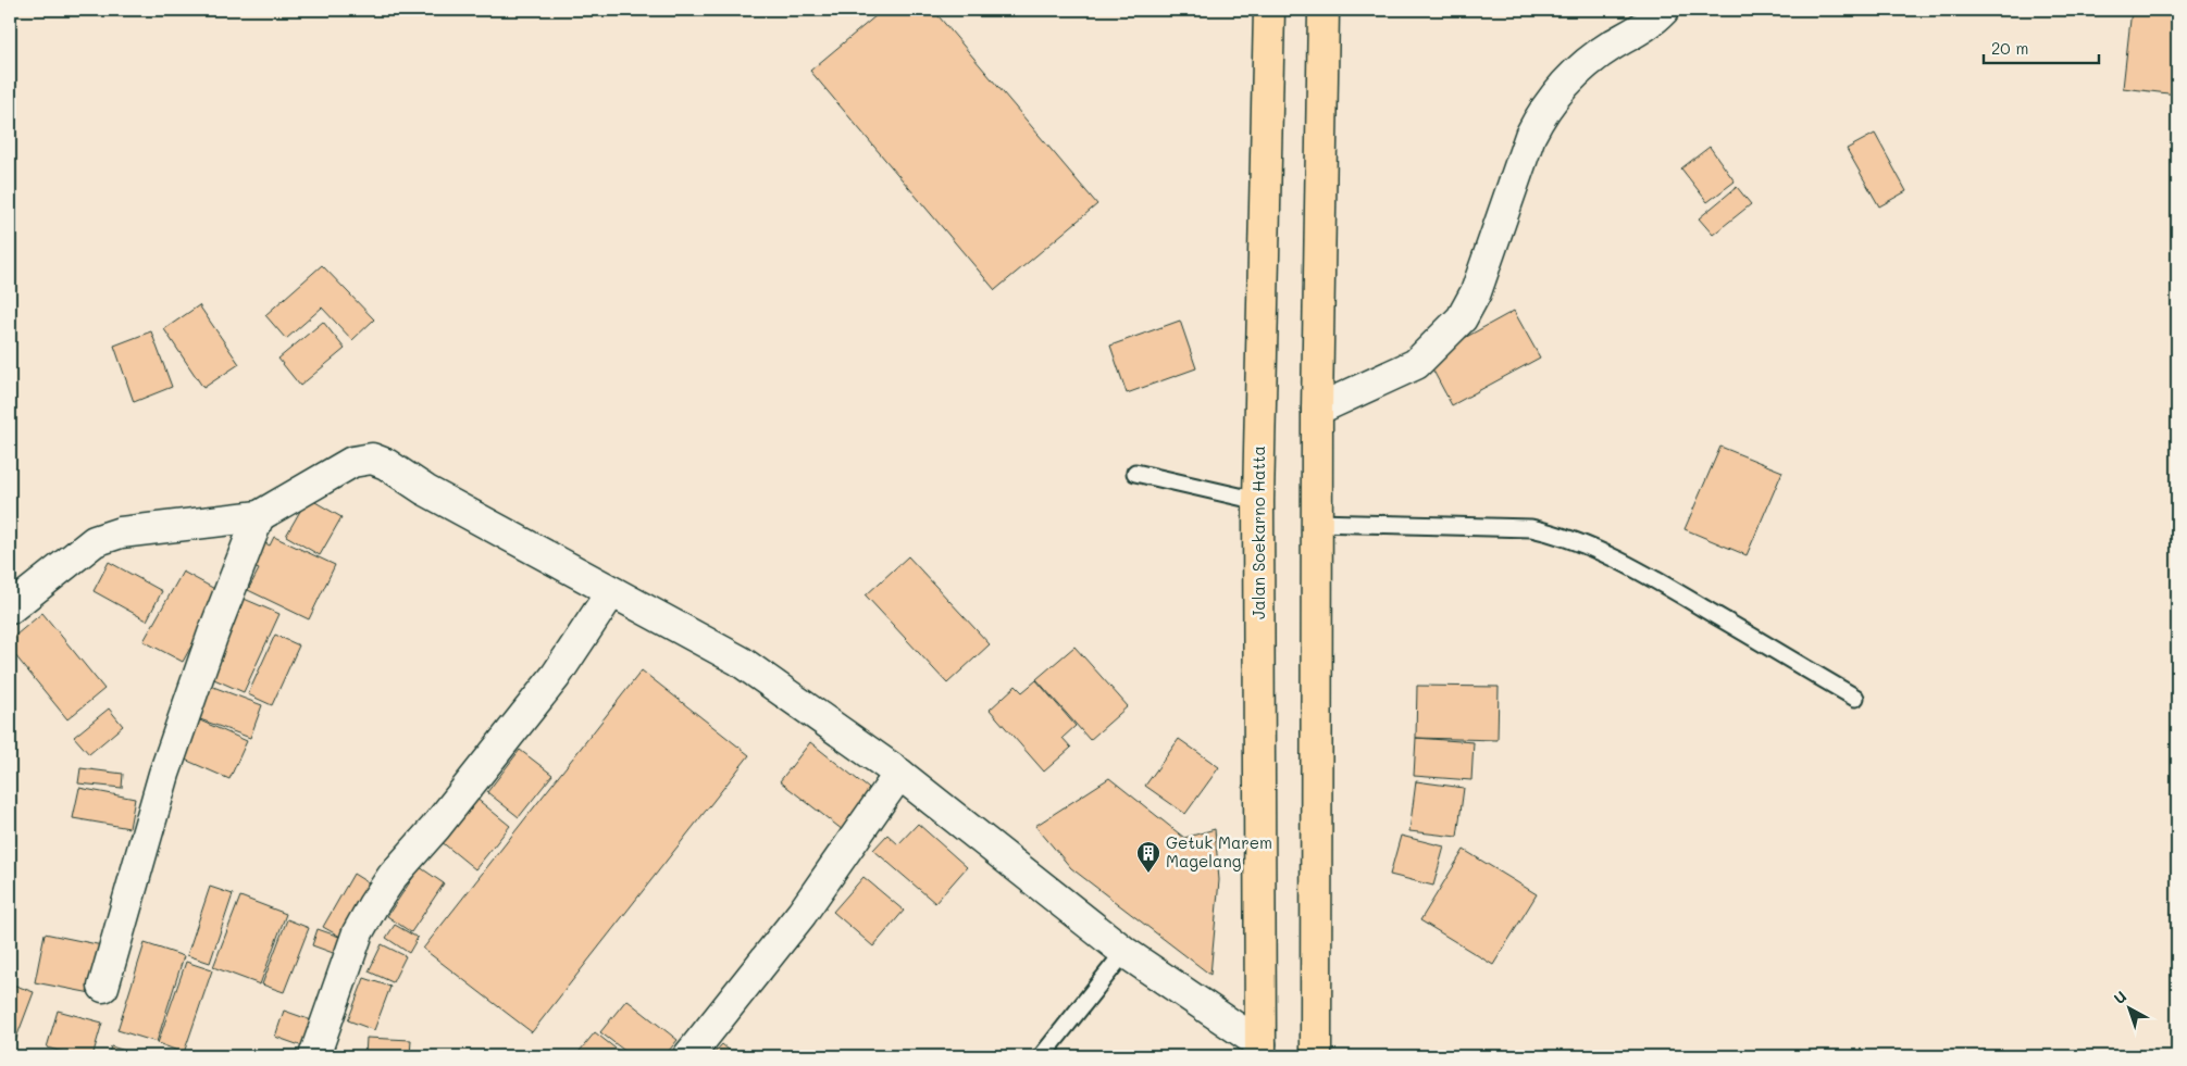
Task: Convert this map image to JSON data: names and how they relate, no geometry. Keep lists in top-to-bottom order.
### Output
{
  "streets": {
    "highway": ["Jalan Soekarno Hatta"]
  },
  "places": {
    "building": ["Getuk Marem Magelang"]
  },
  "scale_bar": "20 m",
  "north": "top left"
}
